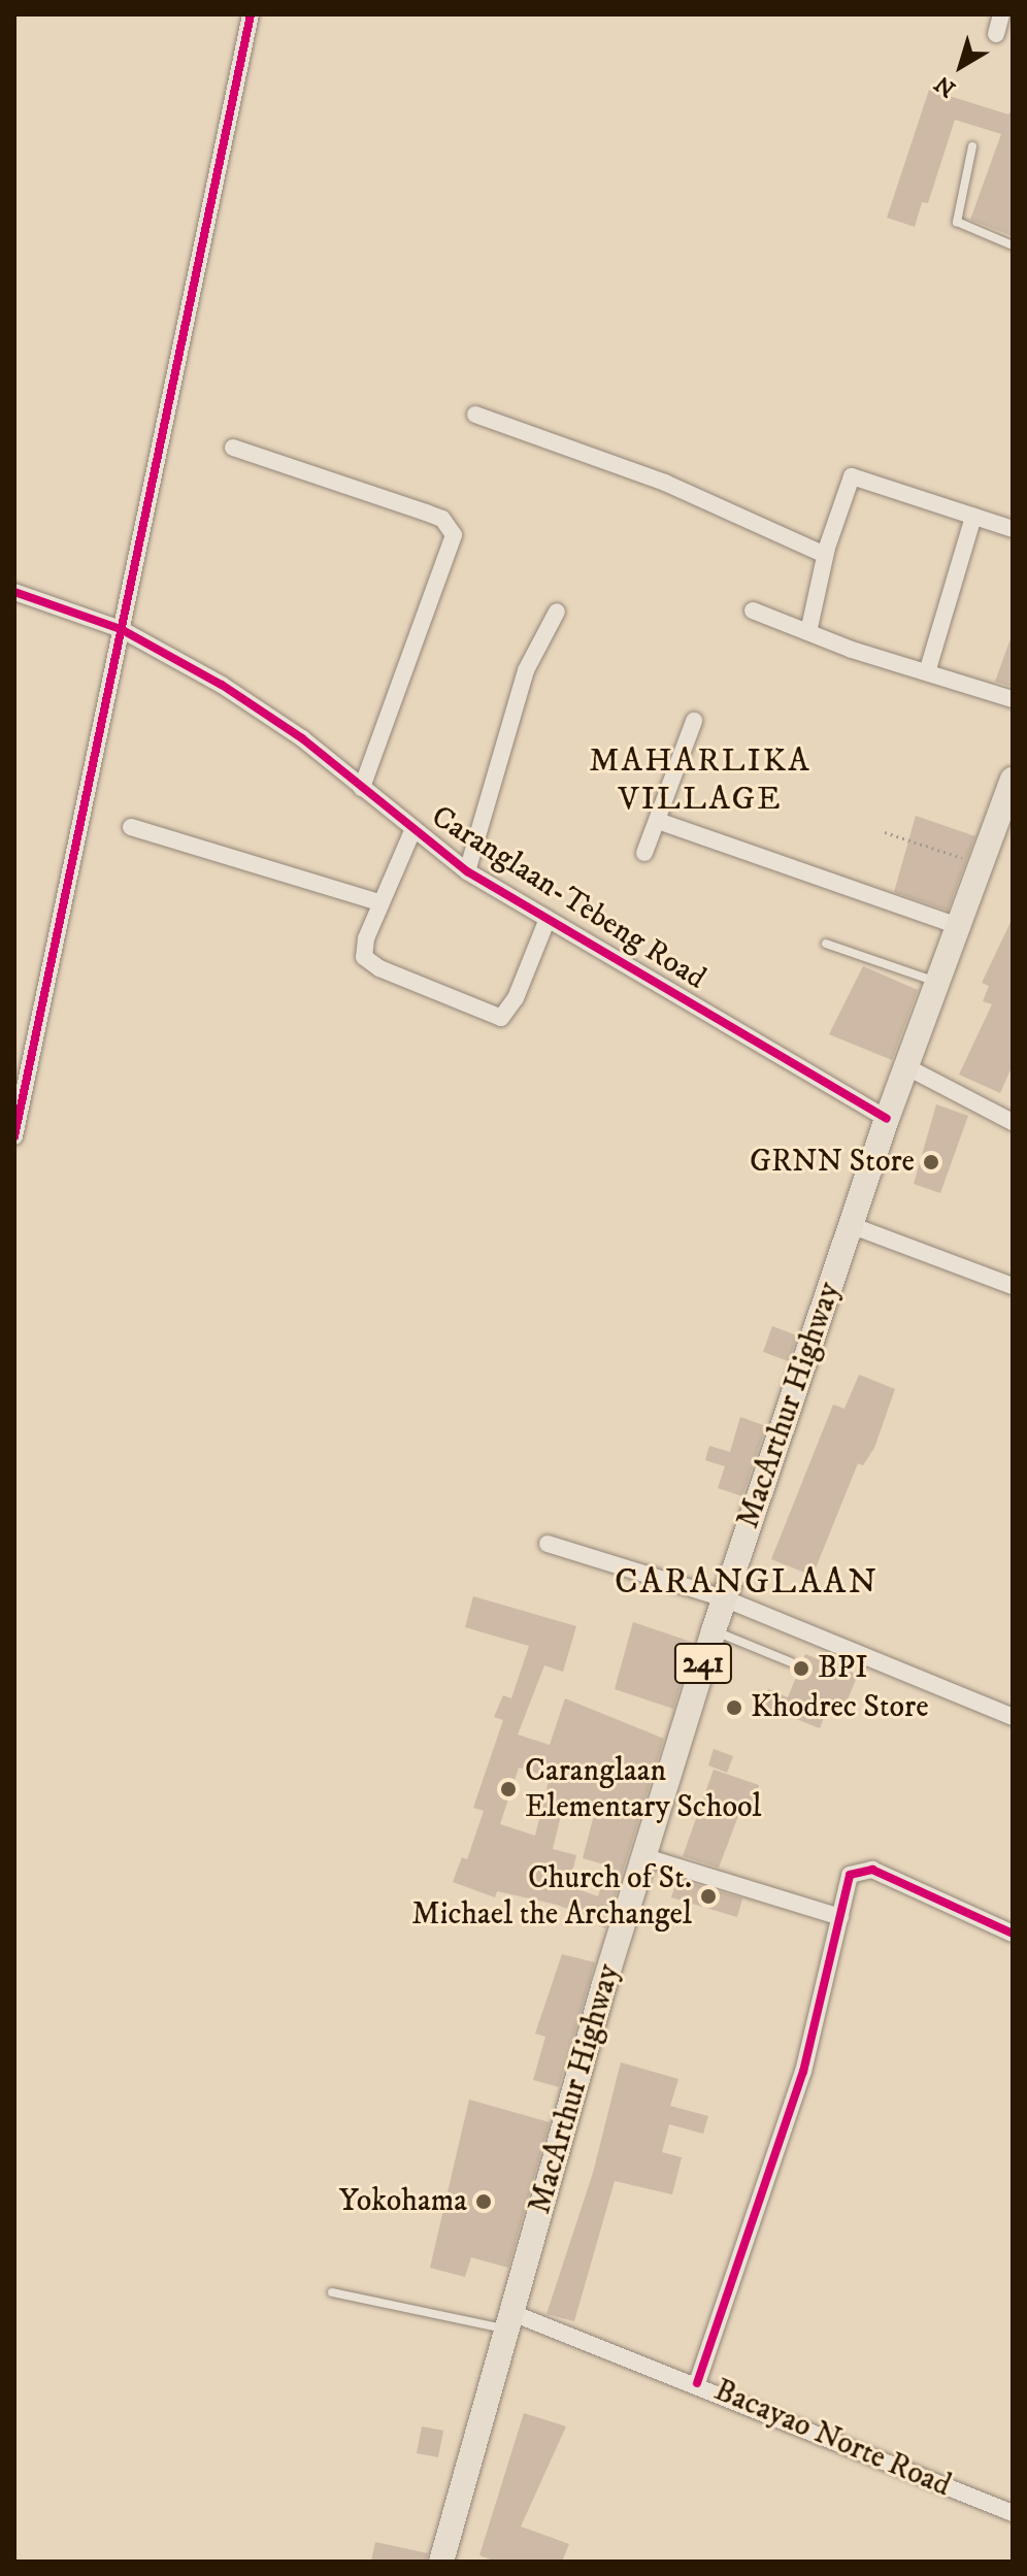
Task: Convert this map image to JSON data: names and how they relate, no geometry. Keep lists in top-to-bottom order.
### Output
{
  "streets": {
    "main road": ["MacArthur Highway", "241"],
    "street": ["Caranglaan-Tebeng Road", "Bacayao Norte Road"]
  },
  "crossings": [
    ["Caranglaan-Tebeng Road", "MacArthur Highway"],
    ["MacArthur Highway", "Bacayao Norte Road"]
  ],
  "districts": ["MAHARLIKA VILLAGE", "CARANGLAAN"],
  "places": [
    "GRNN Store",
    "BPI",
    "Khodrec Store",
    "Caranglaan Elementary School",
    "Church of St. Michael the Archangel",
    "Yokohama"
  ],
  "north": "bottom left"
}
